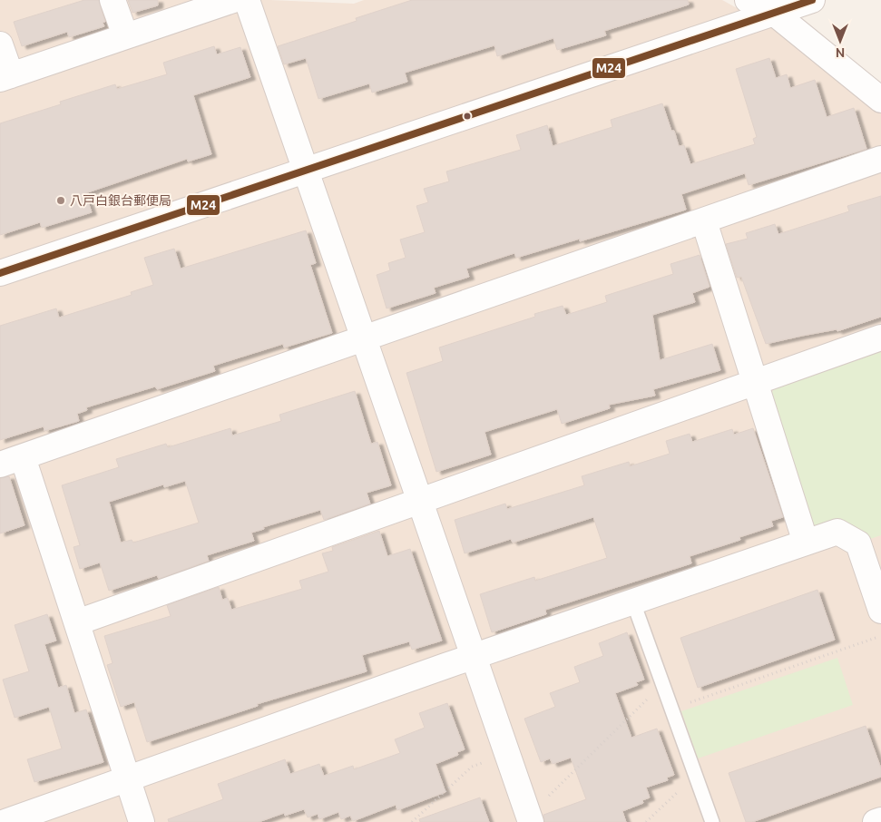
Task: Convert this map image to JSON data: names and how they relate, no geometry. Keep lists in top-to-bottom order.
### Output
{
  "places": ["八戸白銀台郵便局"],
  "lines": ["transit line M24"],
  "north": "bottom"
}
